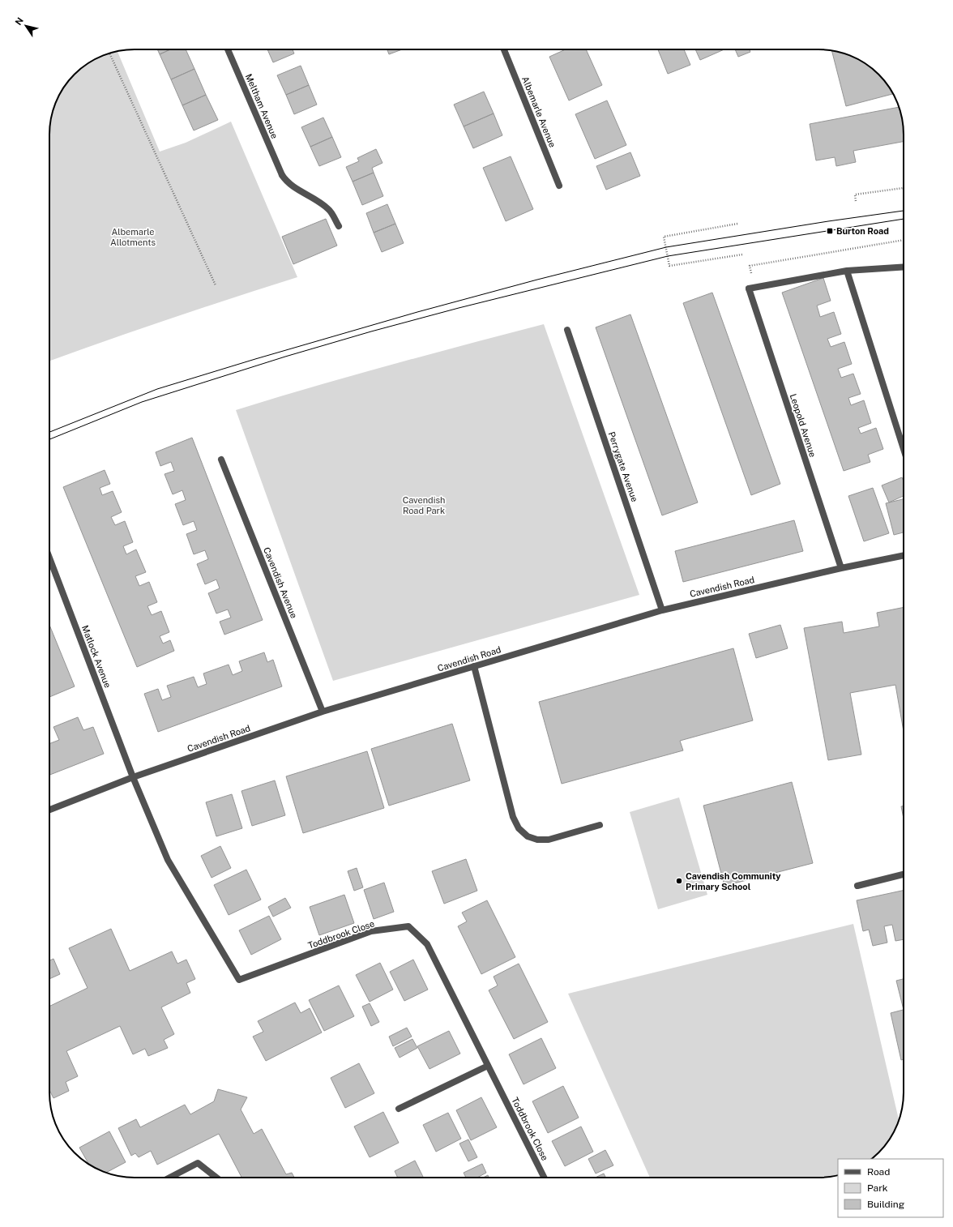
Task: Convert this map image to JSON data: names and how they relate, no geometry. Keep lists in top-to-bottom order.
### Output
{
  "streets": {
    "street": [
      "Meltham Avenue",
      "Albemarle Avenue",
      "Leopold Avenue",
      "Perrygate Avenue",
      "Cavendish Avenue",
      "Cavendish Road",
      "Matlock Avenue",
      "Toddbrook Close"
    ]
  },
  "crossings": [
    ["Leopold Avenue", "Cavendish Road"],
    ["Perrygate Avenue", "Cavendish Road"],
    ["Cavendish Avenue", "Cavendish Road"],
    ["Cavendish Road", "Matlock Avenue"],
    ["Matlock Avenue", "Toddbrook Close"]
  ],
  "parks": ["Albemarle Allotments", "Cavendish Road Park"],
  "places": {
    "transit": ["Burton Road"],
    "other": ["Cavendish Community Primary School"]
  },
  "legend": ["Road", "Park", "Building"],
  "north": "top left"
}
